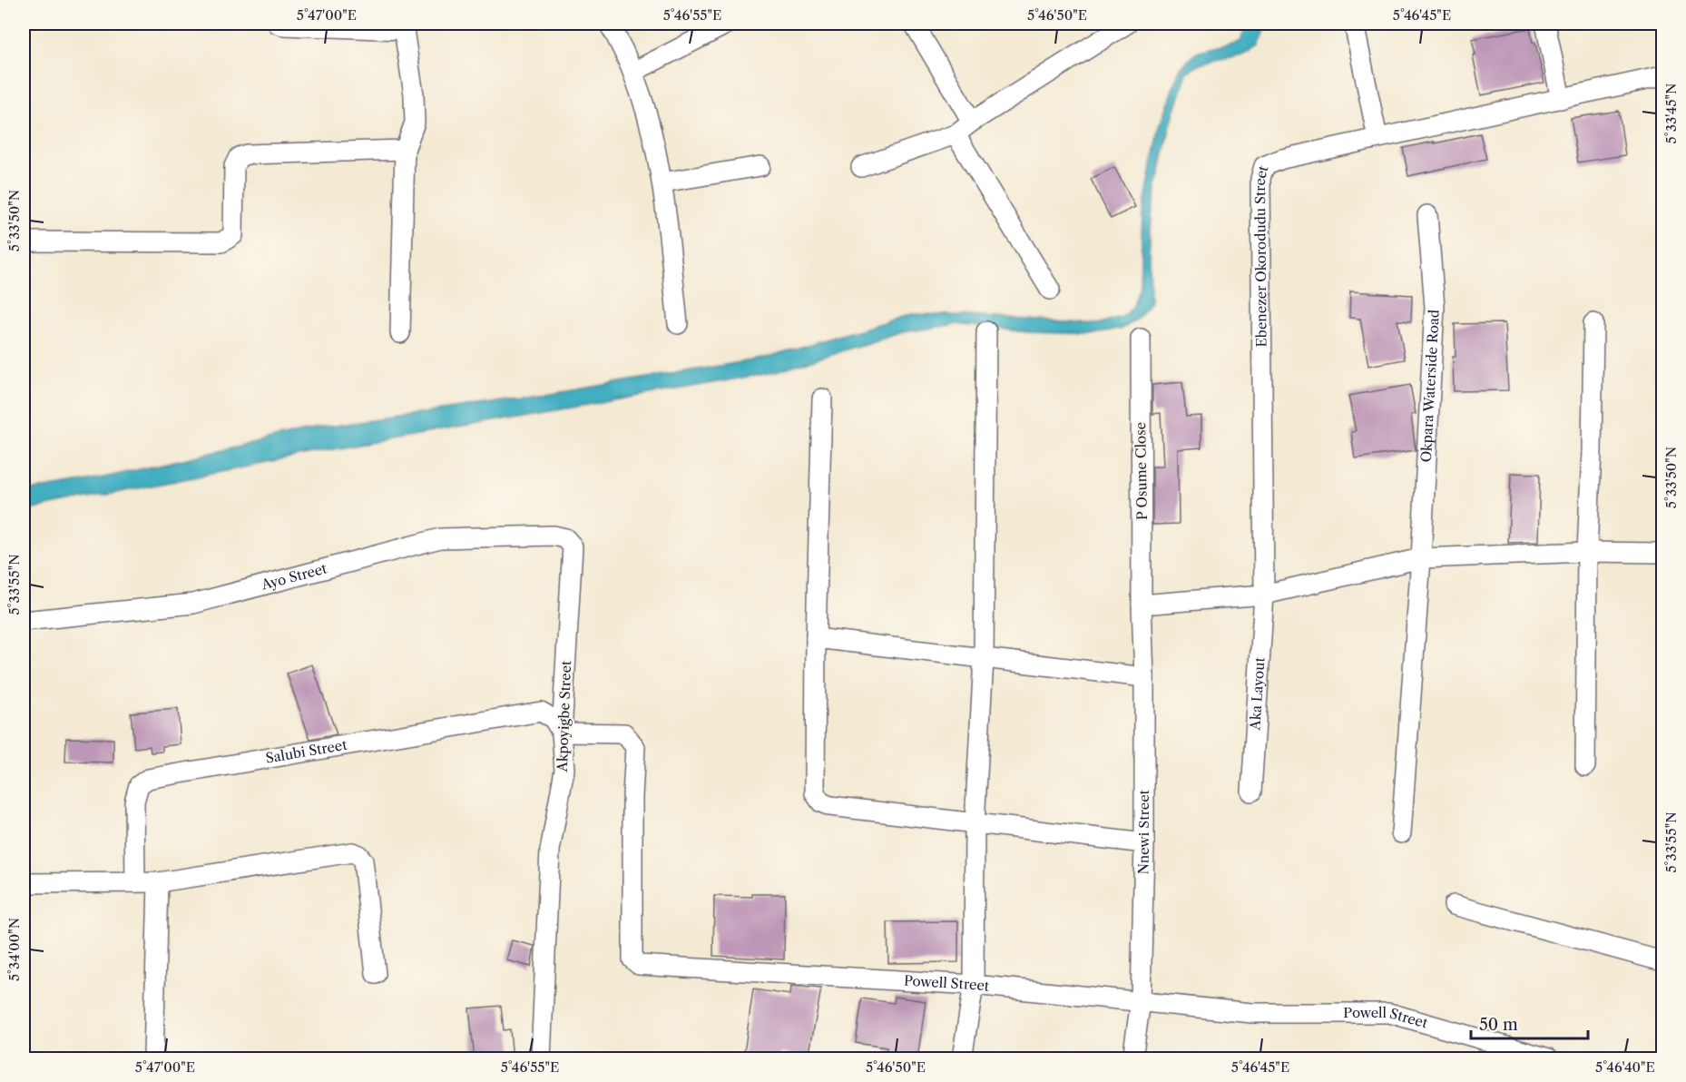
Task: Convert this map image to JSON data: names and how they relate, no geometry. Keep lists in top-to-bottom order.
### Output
{
  "streets": {
    "street": [
      "Ebenezer Okorodudu Street",
      "Okpara Waterside Road",
      "P Osume Close",
      "Ayo Street",
      "Aka Layout",
      "Akpoyigbe Street",
      "Salubi Street",
      "Nnewi Street",
      "Powell Street"
    ]
  },
  "crossings": [
    ["Ebenezer Okorodudu Street", "Aka Layout"],
    ["P Osume Close", "Nnewi Street"],
    ["Ayo Street", "Akpoyigbe Street"],
    ["Akpoyigbe Street", "Salubi Street"],
    ["Akpoyigbe Street", "Powell Street"],
    ["Salubi Street", "Powell Street"],
    ["Nnewi Street", "Powell Street"]
  ],
  "scale_bar": "50 m",
  "coordinates": [
    "5°47'00\"E",
    "5°46'55\"E",
    "5°46'50\"E",
    "5°46'45\"E",
    "5°33'45\"N",
    "5°33'50\"N",
    "5°33'55\"N",
    "5°34'00\"N",
    "5°46'40\"E"
  ]
}
